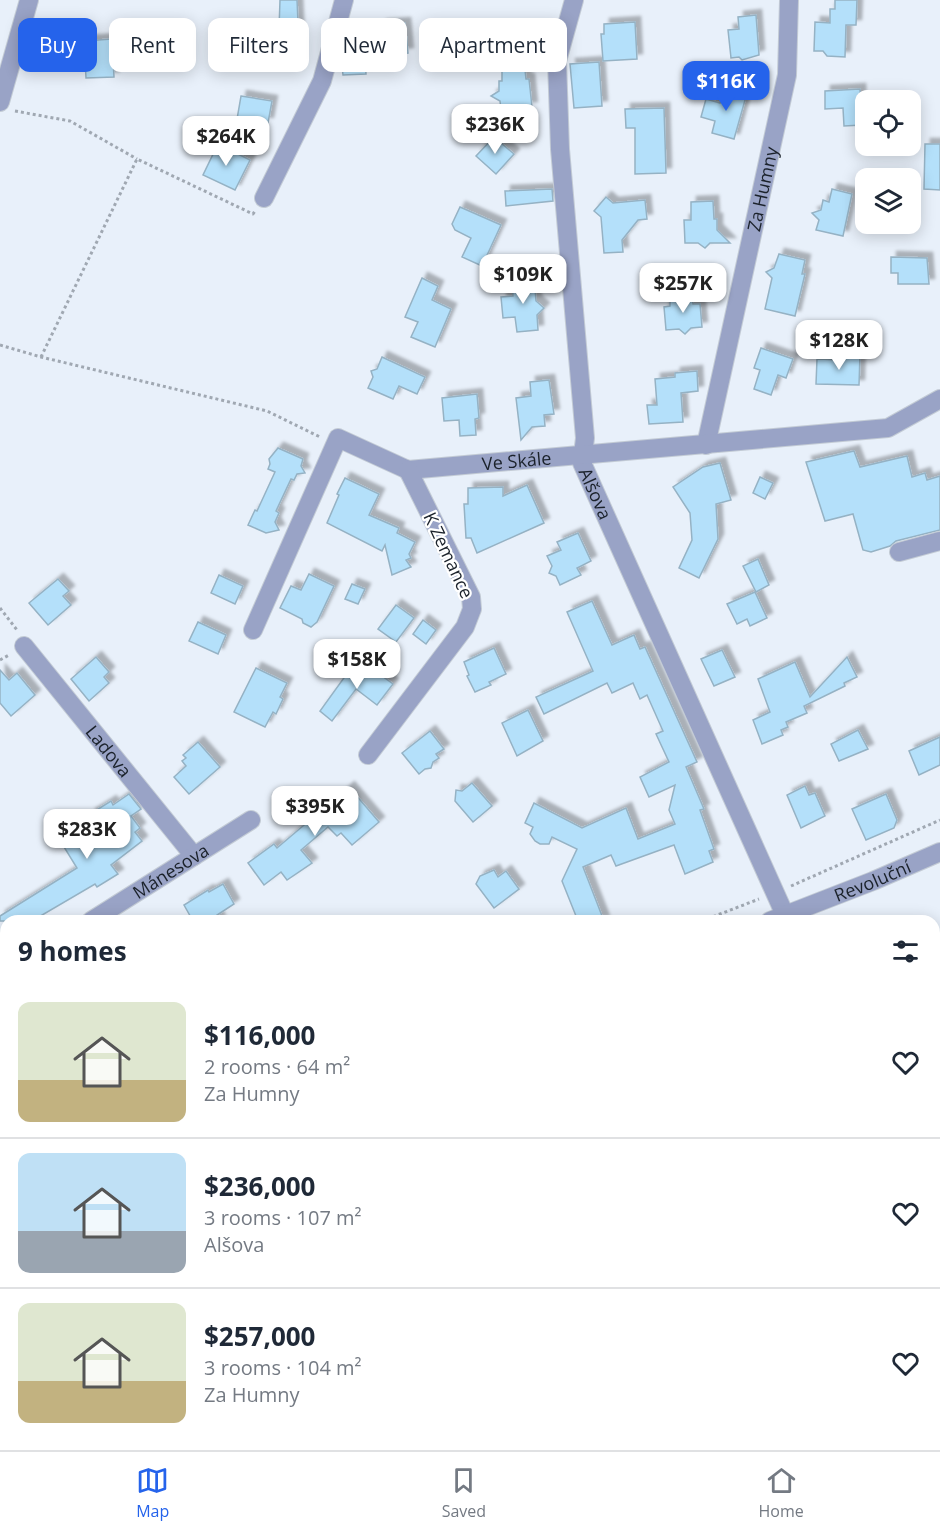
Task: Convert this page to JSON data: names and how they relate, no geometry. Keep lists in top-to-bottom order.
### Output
{
  "streets": {
    "street": [
      "Za Humny",
      "Ve Skále",
      "Alšova",
      "K Zemance",
      "Ladova",
      "Mánesova",
      "Revoluční"
    ]
  },
  "crossings": [
    ["Za Humny", "Ve Skále"],
    ["Ve Skále", "Alšova"],
    ["Ve Skále", "K Zemance"],
    ["Ladova", "Mánesova"]
  ],
  "page": {
    "chip": [
      "Buy",
      "Rent",
      "Filters",
      "New",
      "Apartment"
    ],
    "price": [
      "$116K",
      "$236K",
      "$264K",
      "$109K",
      "$257K",
      "$128K",
      "$158K",
      "$395K",
      "$283K"
    ],
    "heading": "9 homes",
    "list": [
      {
        "name": "$116,000",
        "note": "2 rooms · 64 m² · Za Humny"
      },
      {
        "name": "$236,000",
        "note": "3 rooms · 107 m² · Alšova"
      },
      {
        "name": "$257,000",
        "note": "3 rooms · 104 m² · Za Humny"
      }
    ],
    "tabs": ["Map", "Saved", "Home"]
  }
}
